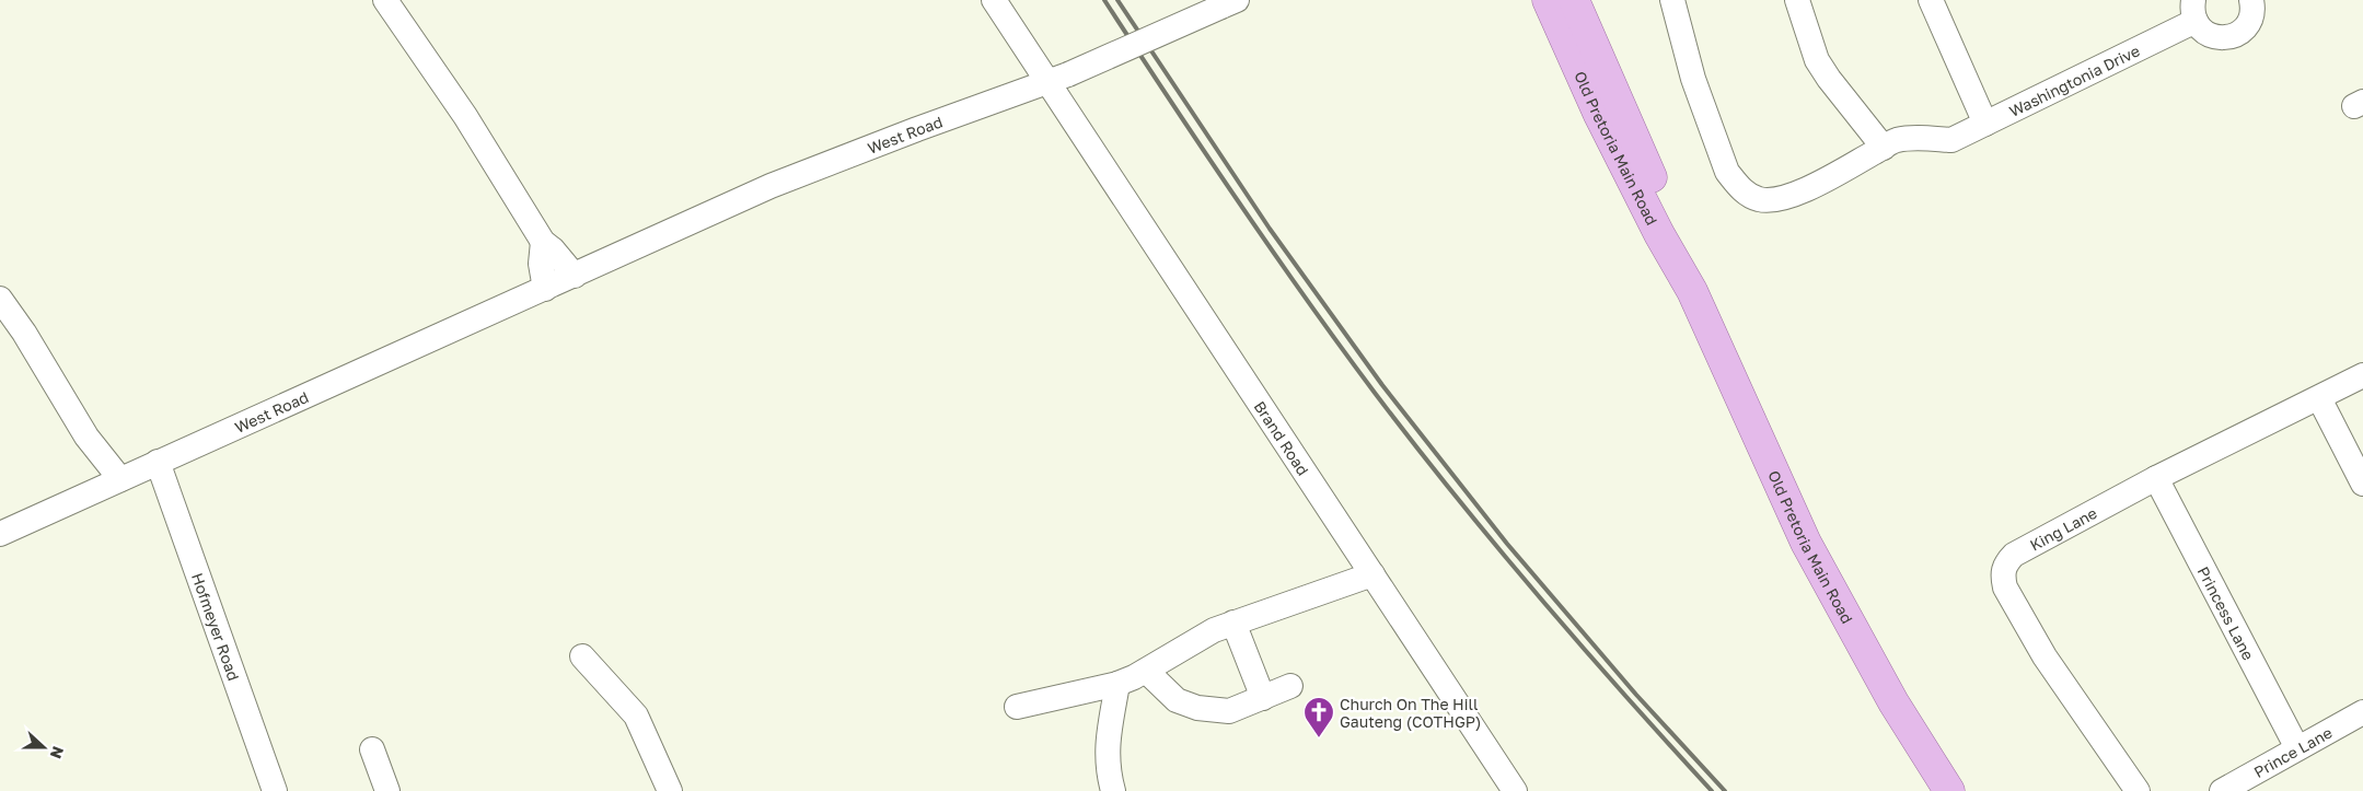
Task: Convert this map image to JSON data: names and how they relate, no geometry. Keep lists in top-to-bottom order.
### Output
{
  "streets": {
    "main road": ["Old Pretoria Main Road"],
    "street": [
      "Washingtonia Drive",
      "West Road",
      "Brand Road",
      "King Lane",
      "Princess Lane",
      "Hofmeyer Road",
      "Prince Lane"
    ]
  },
  "crossings": [
    ["West Road", "Brand Road"],
    ["West Road", "Hofmeyer Road"],
    ["King Lane", "Princess Lane"],
    ["Princess Lane", "Prince Lane"]
  ],
  "places": {
    "church": ["Church On The Hill Gauteng (COTHGP)"]
  },
  "north": "right"
}
